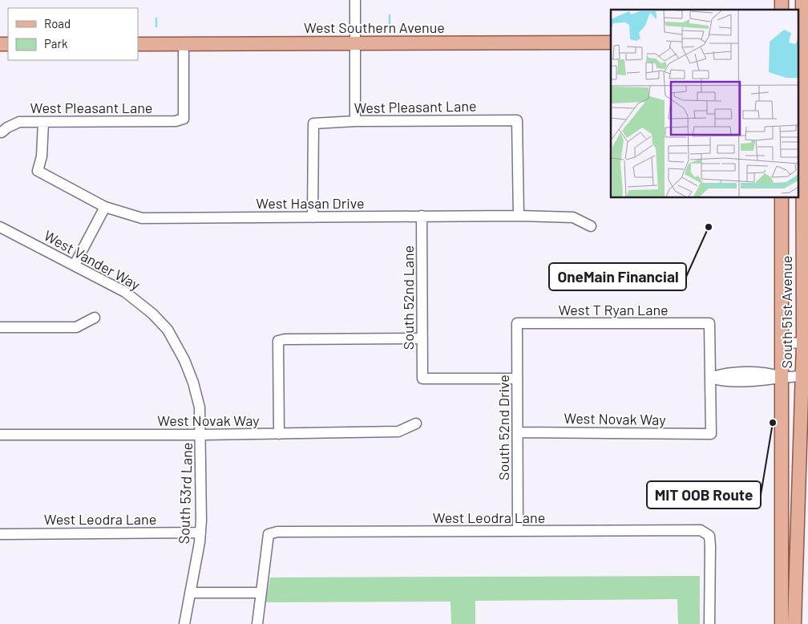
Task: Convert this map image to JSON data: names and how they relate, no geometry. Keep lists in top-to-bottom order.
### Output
{
  "streets": {
    "main road": ["West Southern Avenue", "South 51st Avenue"],
    "street": [
      "West Pleasant Lane",
      "West Hasan Drive",
      "West Vander Way",
      "South 52nd Lane",
      "West T Ryan Lane",
      "West Novak Way",
      "South 52nd Drive",
      "South 53rd Lane",
      "West Leodra Lane"
    ]
  },
  "crossings": [
    ["West Southern Avenue", "West Pleasant Lane"],
    ["West Pleasant Lane", "West Hasan Drive"],
    ["West Hasan Drive", "South 52nd Lane"],
    ["West Vander Way", "West Novak Way"],
    ["West Vander Way", "South 53rd Lane"],
    ["South 52nd Lane", "South 52nd Drive"],
    ["West T Ryan Lane", "West Novak Way"],
    ["West T Ryan Lane", "South 52nd Drive"],
    ["West Novak Way", "South 52nd Drive"],
    ["West Novak Way", "South 53rd Lane"],
    ["South 52nd Drive", "West Leodra Lane"],
    ["South 53rd Lane", "West Leodra Lane"]
  ],
  "places": ["OneMain Financial", "MIT OOB Route"],
  "legend": ["Road", "Park"]
}
